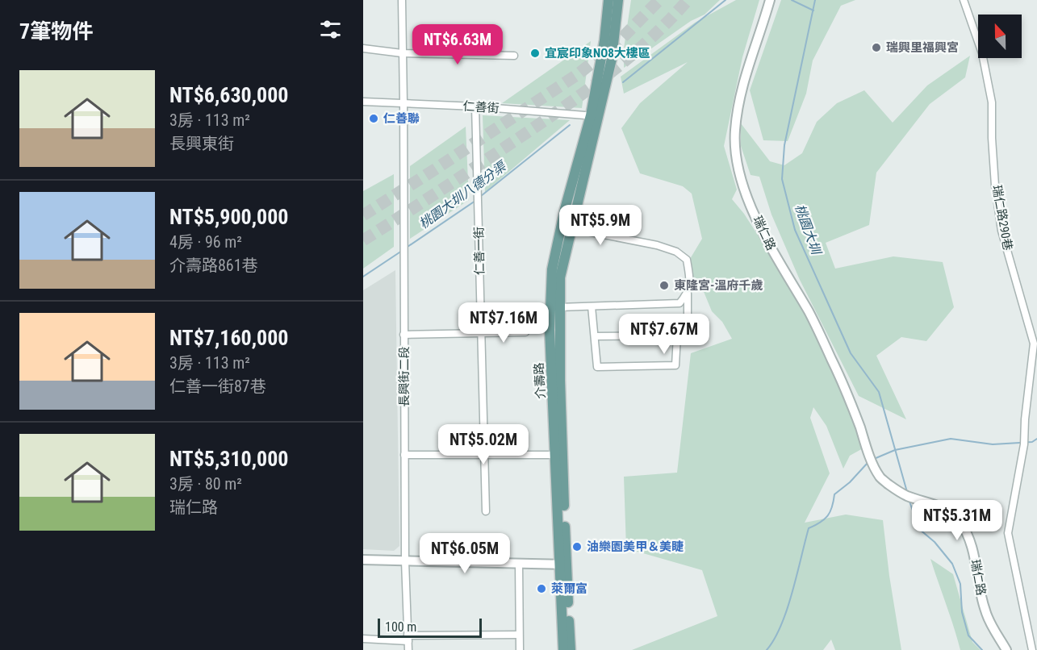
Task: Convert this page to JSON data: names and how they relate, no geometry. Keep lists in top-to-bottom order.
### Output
{
  "streets": {
    "main road": ["介壽路"],
    "street": [
      "仁善街",
      "瑞仁路290巷",
      "瑞仁路",
      "仁善一街",
      "長興街二段"
    ]
  },
  "crossings": [
    ["仁善街", "仁善一街"],
    ["仁善街", "長興街二段"],
    ["仁善街", "介壽路"]
  ],
  "water": ["桃園大圳八德分渠", "桃園大圳"],
  "places": [
    "瑞興里福興宮",
    "宜宸印象NO8大樓區",
    "仁善聯",
    "東隆宮-溫府千歲",
    "油樂園美甲＆美睫",
    "萊爾富"
  ],
  "scale_bar": "100 m",
  "north": "top",
  "page": {
    "heading": "7筆物件",
    "price": [
      "NT$6.63M",
      "NT$5.9M",
      "NT$7.16M",
      "NT$7.67M",
      "NT$5.02M",
      "NT$5.31M",
      "NT$6.05M"
    ],
    "list": [
      {
        "name": "NT$6,630,000",
        "note": "3房 · 113 m² · 長興東街"
      },
      {
        "name": "NT$5,900,000",
        "note": "4房 · 96 m² · 介壽路861巷"
      },
      {
        "name": "NT$7,160,000",
        "note": "3房 · 113 m² · 仁善一街87巷"
      },
      {
        "name": "NT$5,310,000",
        "note": "3房 · 80 m² · 瑞仁路"
      }
    ],
    "scale": "100 m"
  }
}
